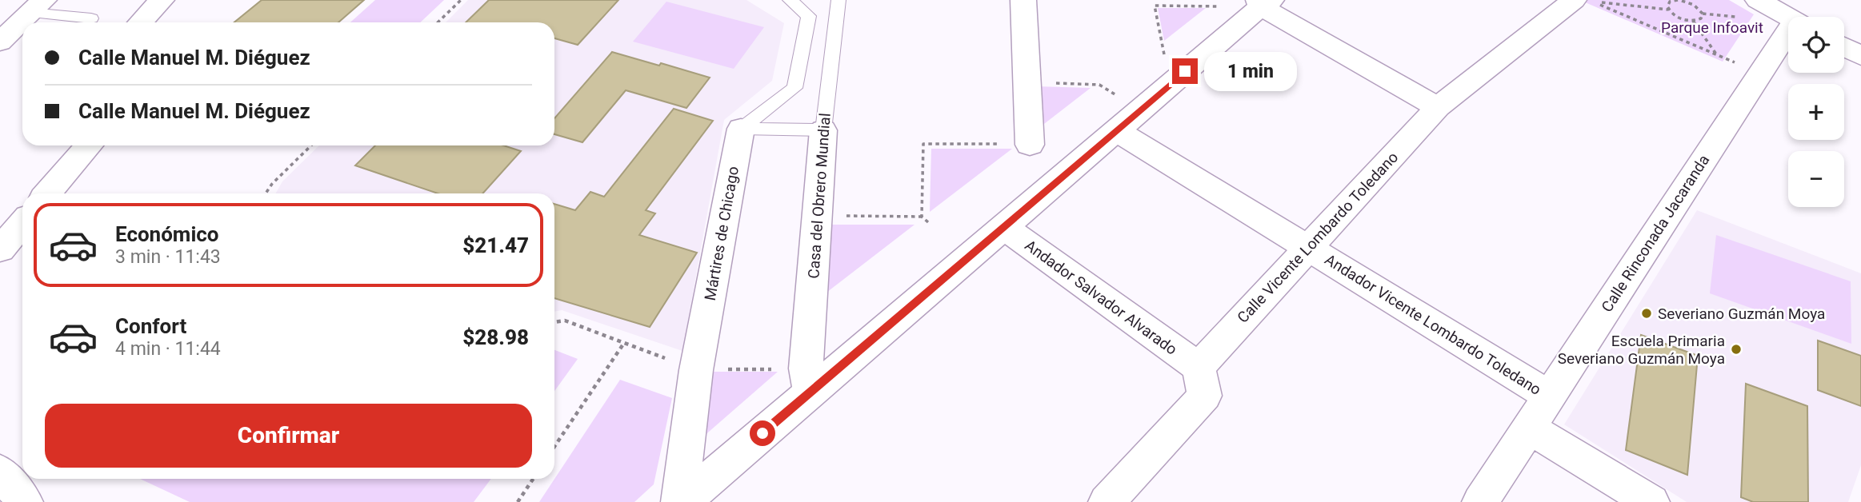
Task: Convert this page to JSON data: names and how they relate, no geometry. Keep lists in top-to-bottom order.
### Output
{
  "streets": {
    "street": [
      "Casa del Obrero Mundial",
      "Mártires de Chicago",
      "Calle Rinconada Jacaranda",
      "Calle Vicente Lombardo Toledano",
      "Andador Salvador Alvarado",
      "Andador Vicente Lombardo Toledano"
    ]
  },
  "crossings": [
    ["Calle Rinconada Jacaranda", "Andador Vicente Lombardo Toledano"],
    ["Calle Vicente Lombardo Toledano", "Andador Salvador Alvarado"],
    ["Calle Vicente Lombardo Toledano", "Andador Vicente Lombardo Toledano"]
  ],
  "parks": ["Parque Infoavit"],
  "places": ["Severiano Guzmán Moya", "Escuela Primaria Severiano Guzmán Moya"],
  "page": {
    "map_buttons": ["+", "−"],
    "banner": ["Calle Manuel M. Diéguez", "Calle Manuel M. Diéguez"],
    "bubble": "1 min",
    "list": [
      {
        "name": "Económico",
        "note": "3 min · 11:43",
        "value": "$21.47"
      },
      {
        "name": "Confort",
        "note": "4 min · 11:44",
        "value": "$28.98"
      }
    ],
    "buttons": "Confirmar"
  }
}
